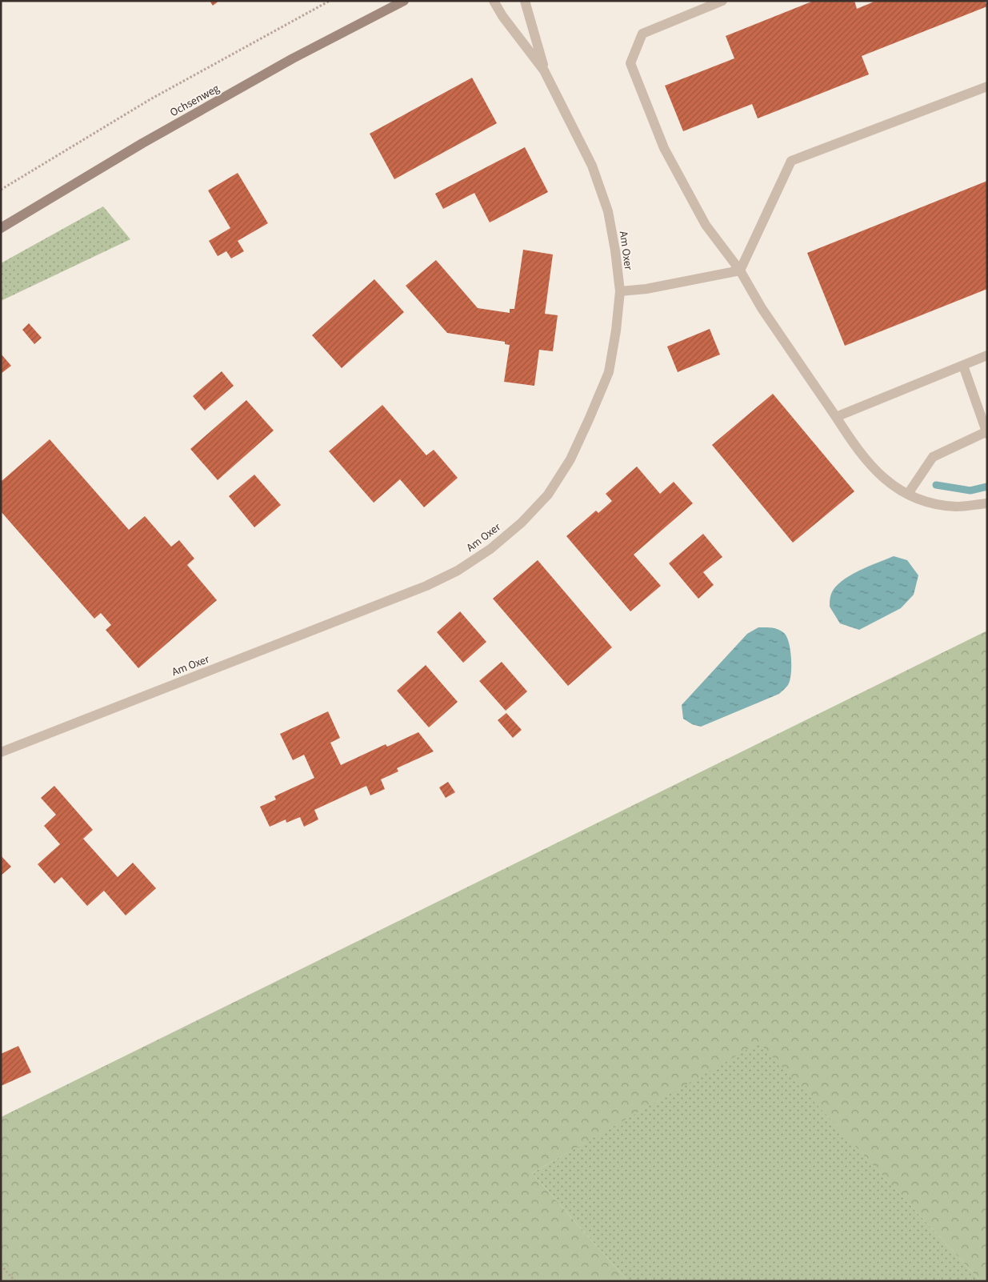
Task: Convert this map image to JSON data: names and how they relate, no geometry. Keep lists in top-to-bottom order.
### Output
{
  "streets": {
    "main road": ["Ochsenweg"],
    "street": ["Am Oxer"]
  }
}
